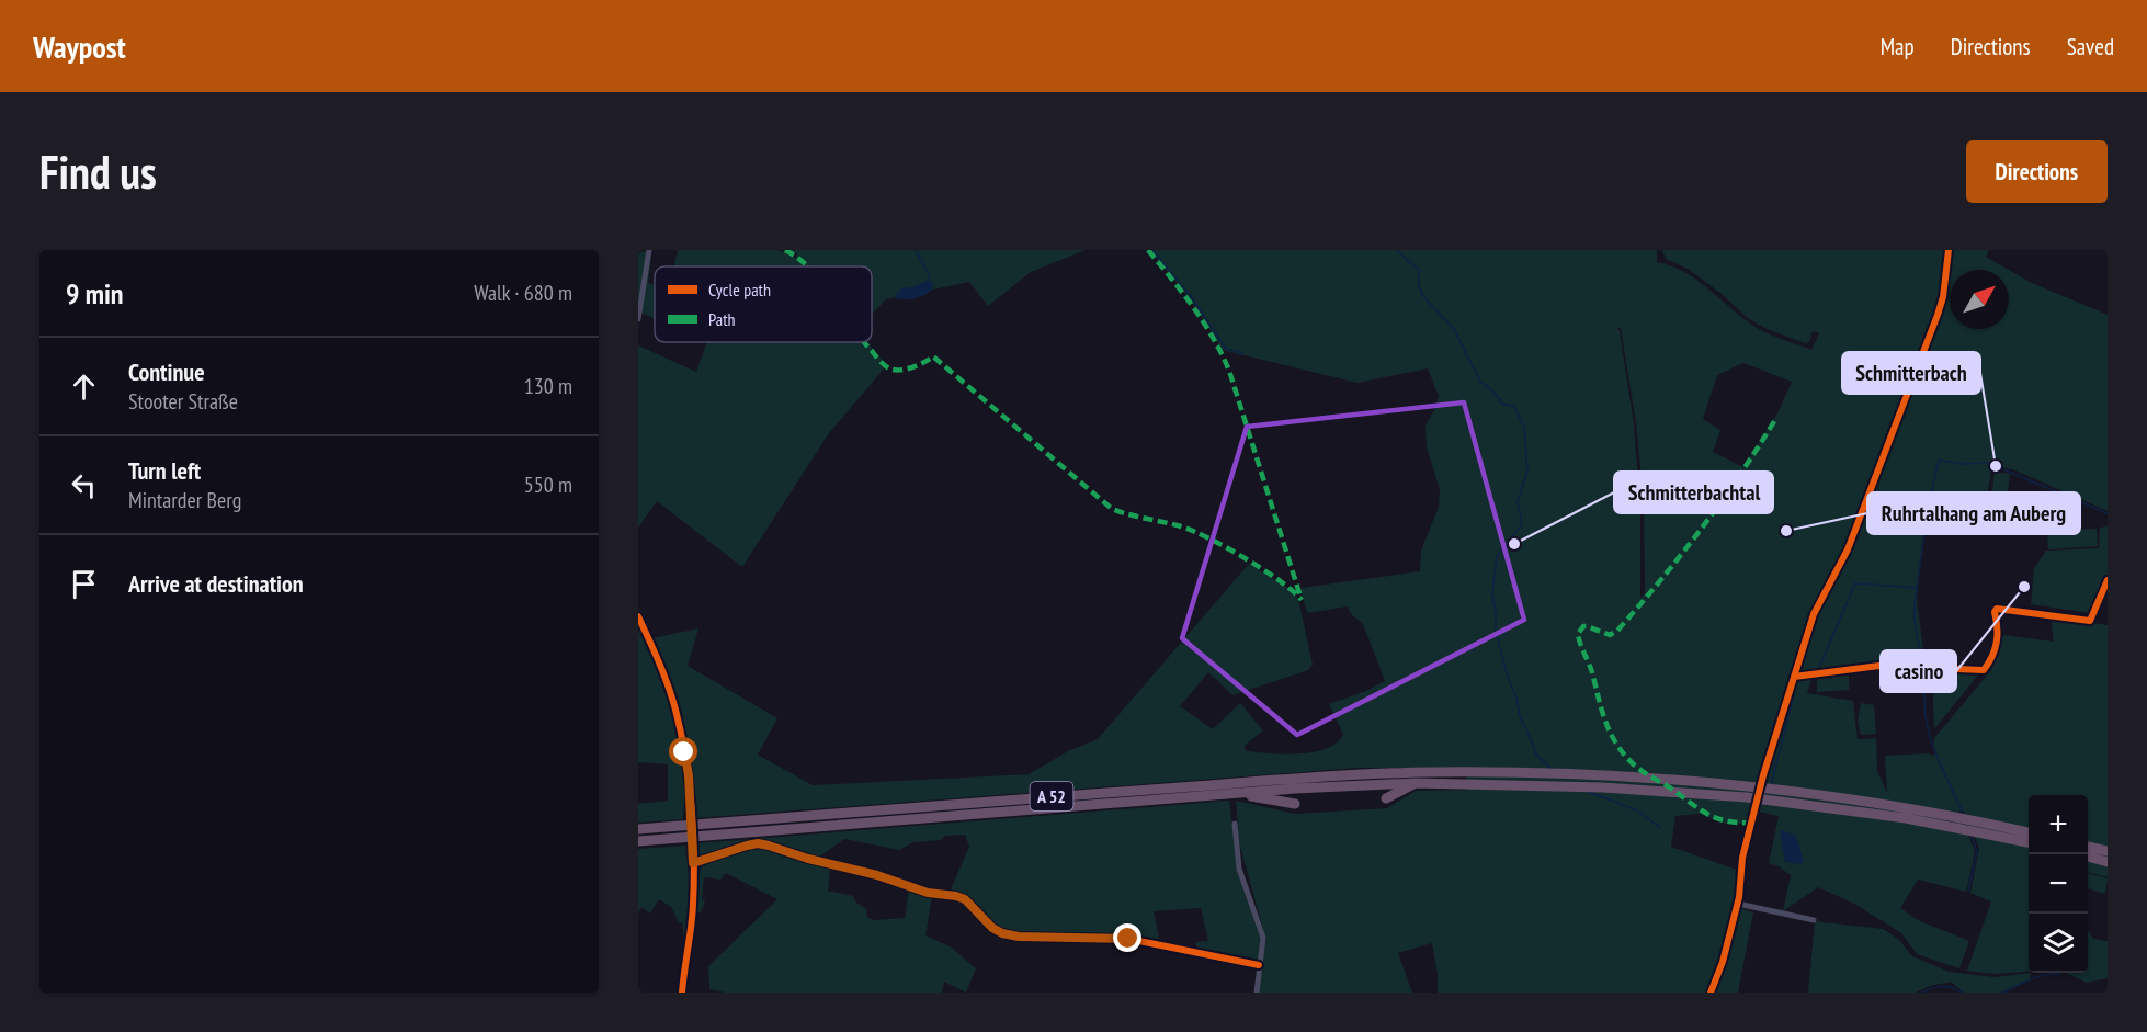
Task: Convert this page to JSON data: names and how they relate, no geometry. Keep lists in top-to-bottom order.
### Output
{
  "streets": {
    "highway": ["A 52"]
  },
  "places": [
    "Schmitterbach",
    "Ruhrtalhang am Auberg",
    "Schmitterbachtal",
    "casino"
  ],
  "legend": ["Cycle path", "Path"],
  "north": "top right",
  "page": {
    "header": "Waypost",
    "nav": ["Map", "Directions", "Saved"],
    "buttons": "Directions",
    "title": "Find us",
    "heading": ["9 min", "Walk · 680 m"],
    "list": [
      ["Continue", "Stooter Straße", "130 m"],
      ["Turn left", "Mintarder Berg", "550 m"],
      "Arrive at destination"
    ],
    "map_buttons": ["+", "−"]
  }
}
